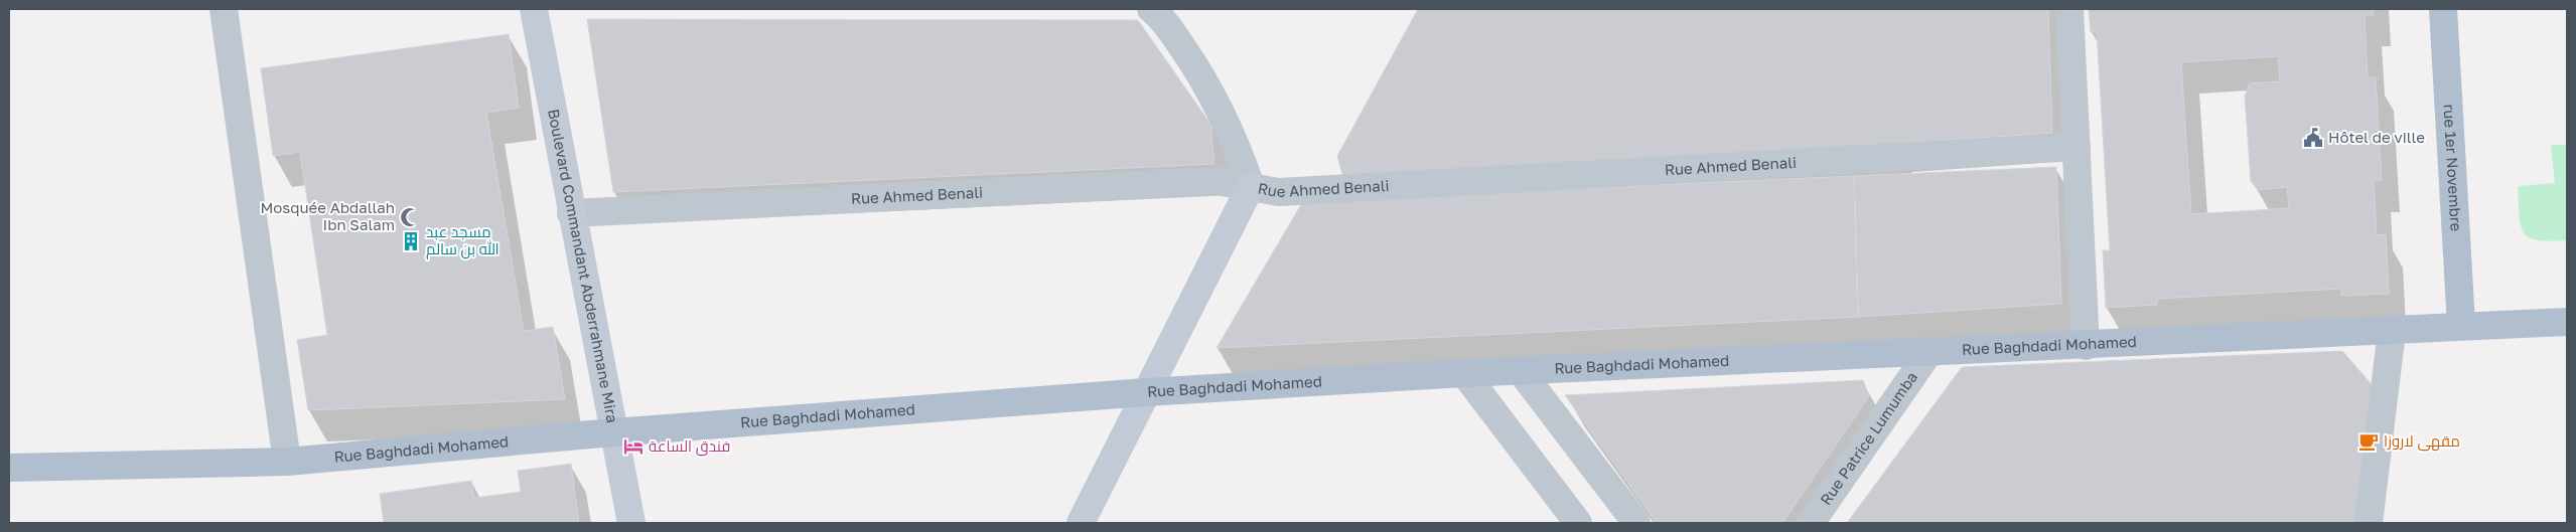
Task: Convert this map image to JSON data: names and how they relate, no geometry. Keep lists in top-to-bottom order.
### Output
{
  "streets": {
    "main road": ["rue 1er Novembre", "Rue Baghdadi Mohamed"],
    "street": ["Rue Ahmed Benali", "Boulevard Commandant Abderrahmane Mira", "Rue Patrice Lumumba"]
  },
  "crossings": [
    ["Rue Ahmed Benali", "Boulevard Commandant Abderrahmane Mira"],
    ["rue 1er Novembre", "Rue Baghdadi Mohamed"],
    ["Boulevard Commandant Abderrahmane Mira", "Rue Baghdadi Mohamed"],
    ["Rue Baghdadi Mohamed", "Rue Patrice Lumumba"]
  ],
  "places": {
    "public building": ["Hôtel de ville"],
    "mosque": ["Mosquée Abdallah Ibn Salam"],
    "building": ["مسجد عبد الله بن سالم"],
    "cafe": ["مقهى لاروزا"],
    "hotel": ["فندق الساعة"]
  }
}
